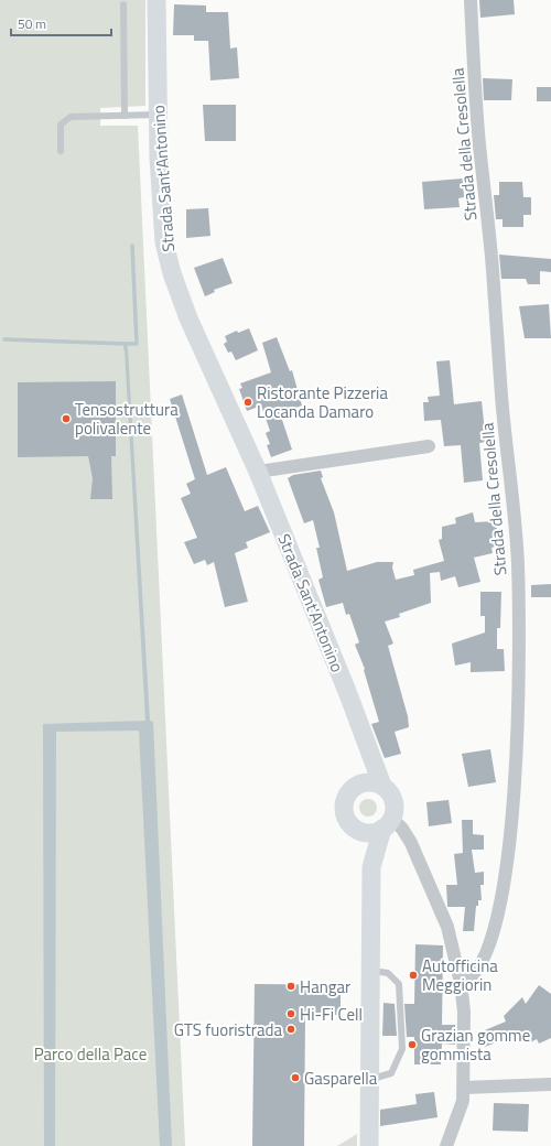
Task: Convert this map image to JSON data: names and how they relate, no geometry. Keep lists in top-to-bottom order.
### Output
{
  "streets": {
    "main road": ["Strada Sant'Antonino"],
    "street": ["Strada della Cresolella"]
  },
  "parks": ["Parco della Pace"],
  "places": [
    "Ristorante Pizzeria Locanda Damaro",
    "Tensostruttura polivalente",
    "Autofficina Meggiorin",
    "Hangar",
    "Hi-Fi Cell",
    "GTS fuoristrada",
    "Grazian gomme gommista",
    "Gasparella"
  ],
  "scale_bar": "50 m"
}
